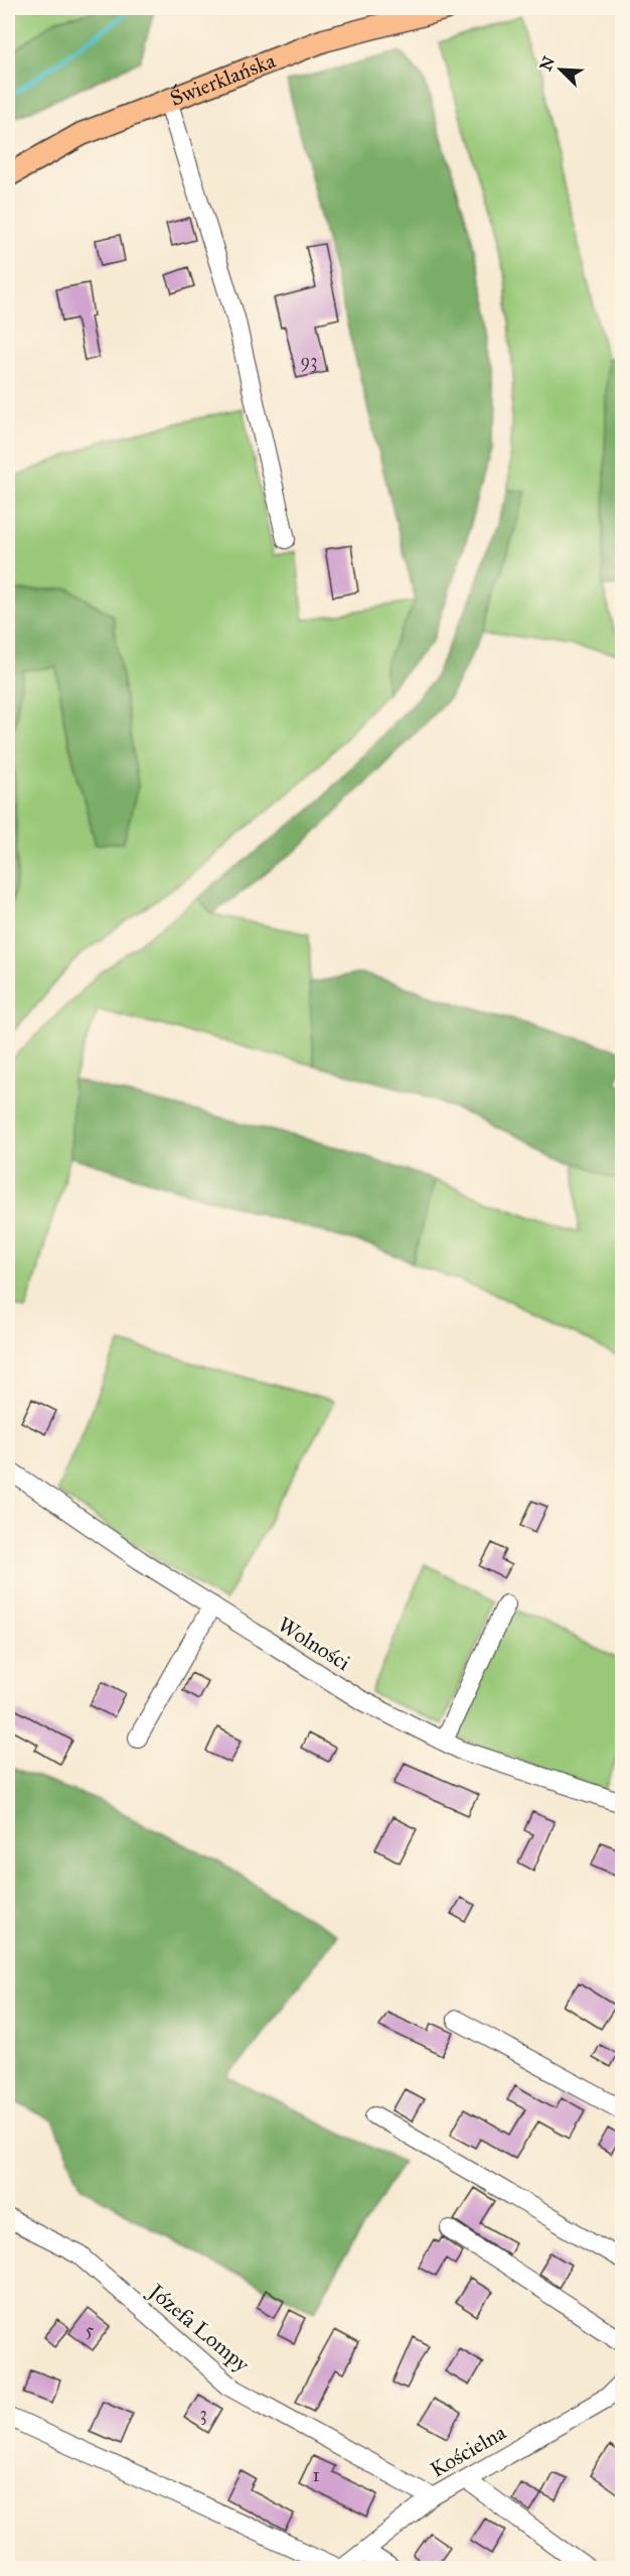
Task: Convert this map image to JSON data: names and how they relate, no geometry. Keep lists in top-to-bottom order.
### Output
{
  "streets": {
    "main road": ["Świerklańska"],
    "street": ["Wolności", "Józefa Lompy", "Kościelna"]
  },
  "crossings": [
    ["Józefa Lompy", "Kościelna"]
  ],
  "house_numbers": [
    "93",
    "5",
    "3",
    "1"
  ],
  "north": "top left"
}
